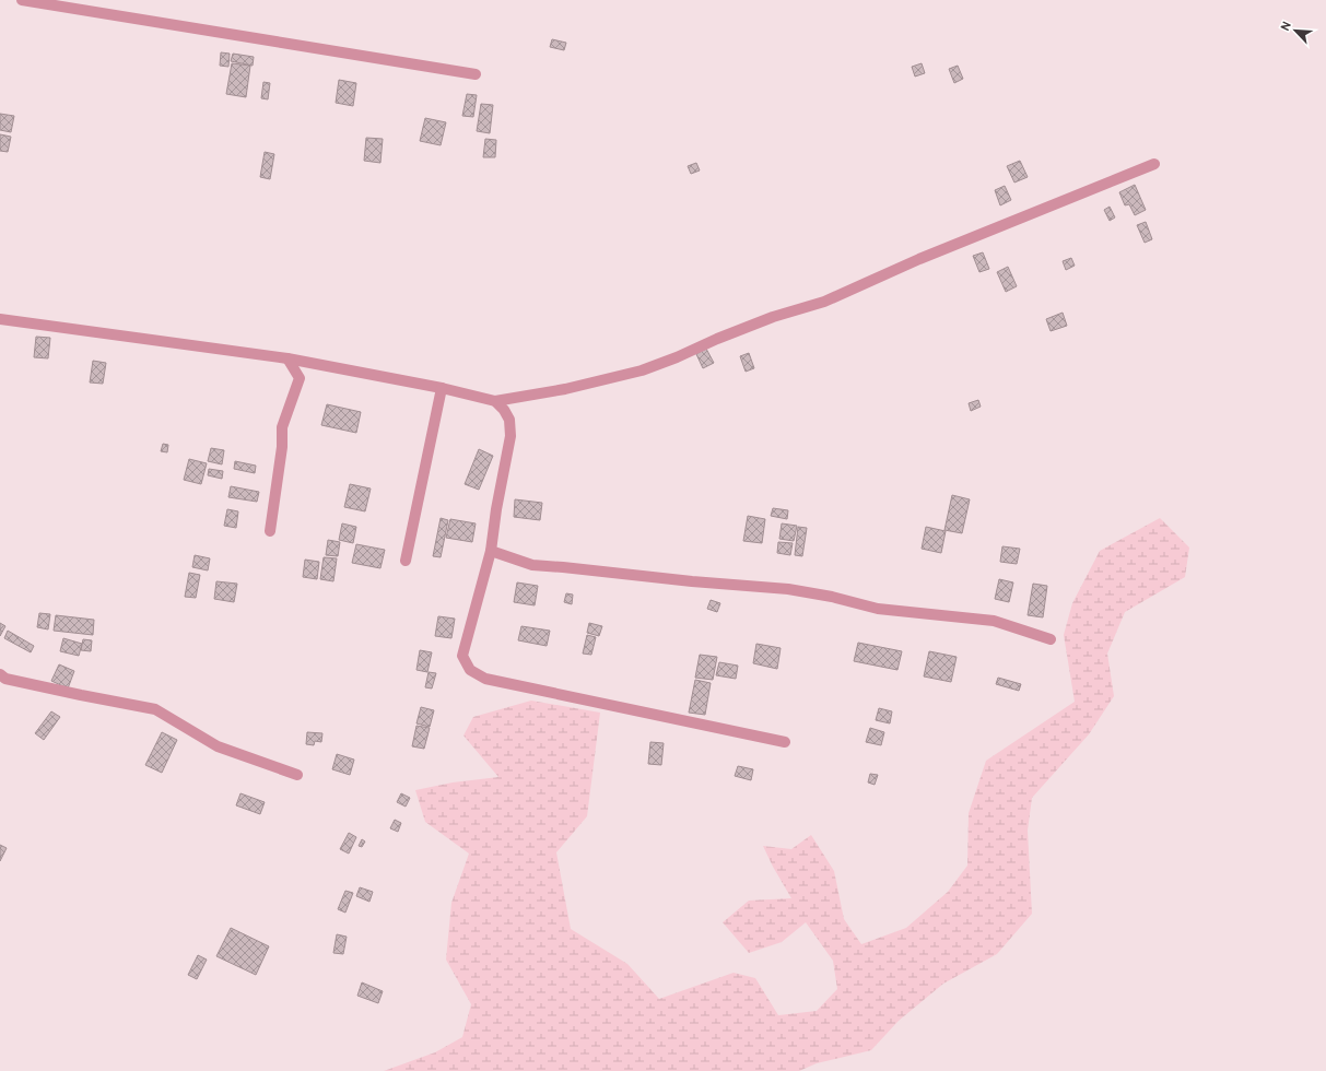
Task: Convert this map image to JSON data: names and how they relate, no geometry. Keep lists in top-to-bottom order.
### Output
{
  "north": "top left"
}
